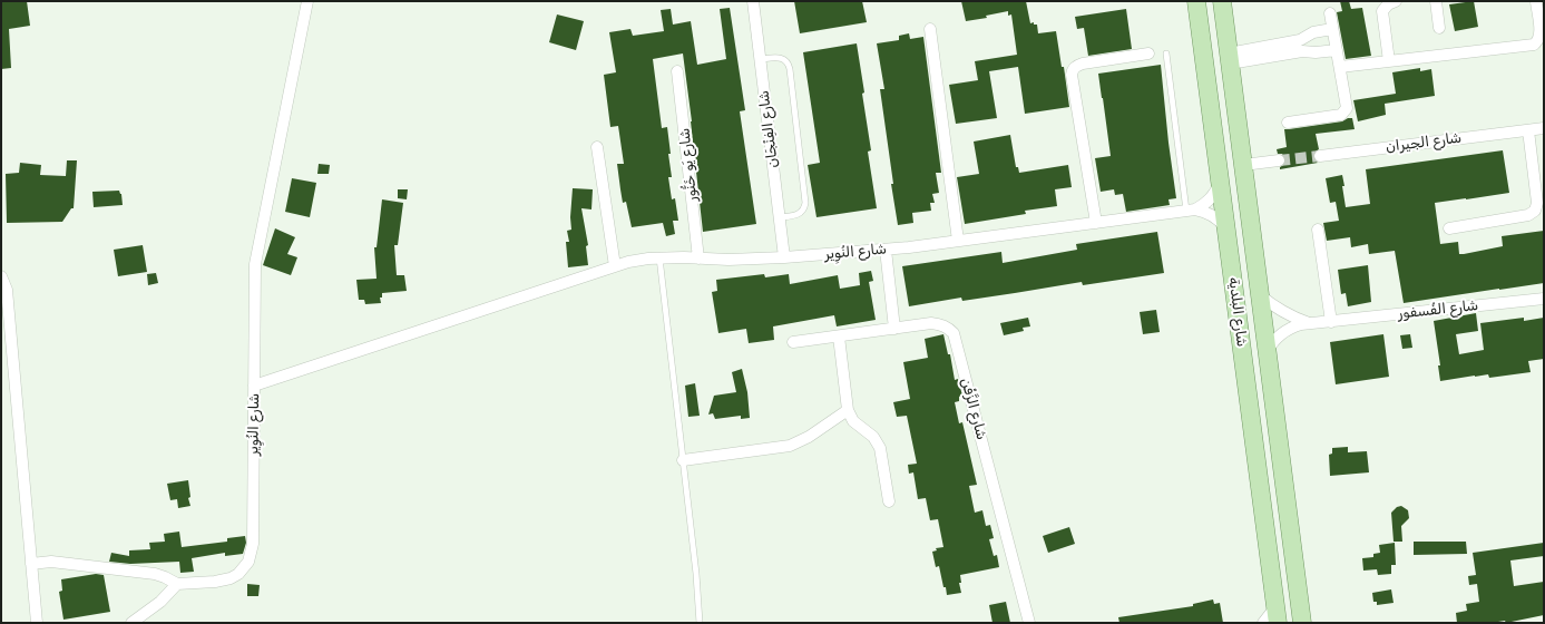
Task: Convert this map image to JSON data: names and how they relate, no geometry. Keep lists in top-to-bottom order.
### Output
{
  "streets": {
    "main road": ["شارع البلدية"],
    "street": [
      "شارع الفِنْجَان",
      "شارع الجيران",
      "شارع يَو خَنُّور",
      "شارع النُوِير",
      "شارع الفُسفور",
      "شارع الزَّفْن"
    ]
  },
  "crossings": [
    ["شارع الفِنْجَان", "شارع النُوِير"],
    ["شارع يَو خَنُّور", "شارع النُوِير"],
    ["شارع النُوِير", "شارع البلدية"],
    ["شارع الفُسفور", "شارع البلدية"]
  ]
}
